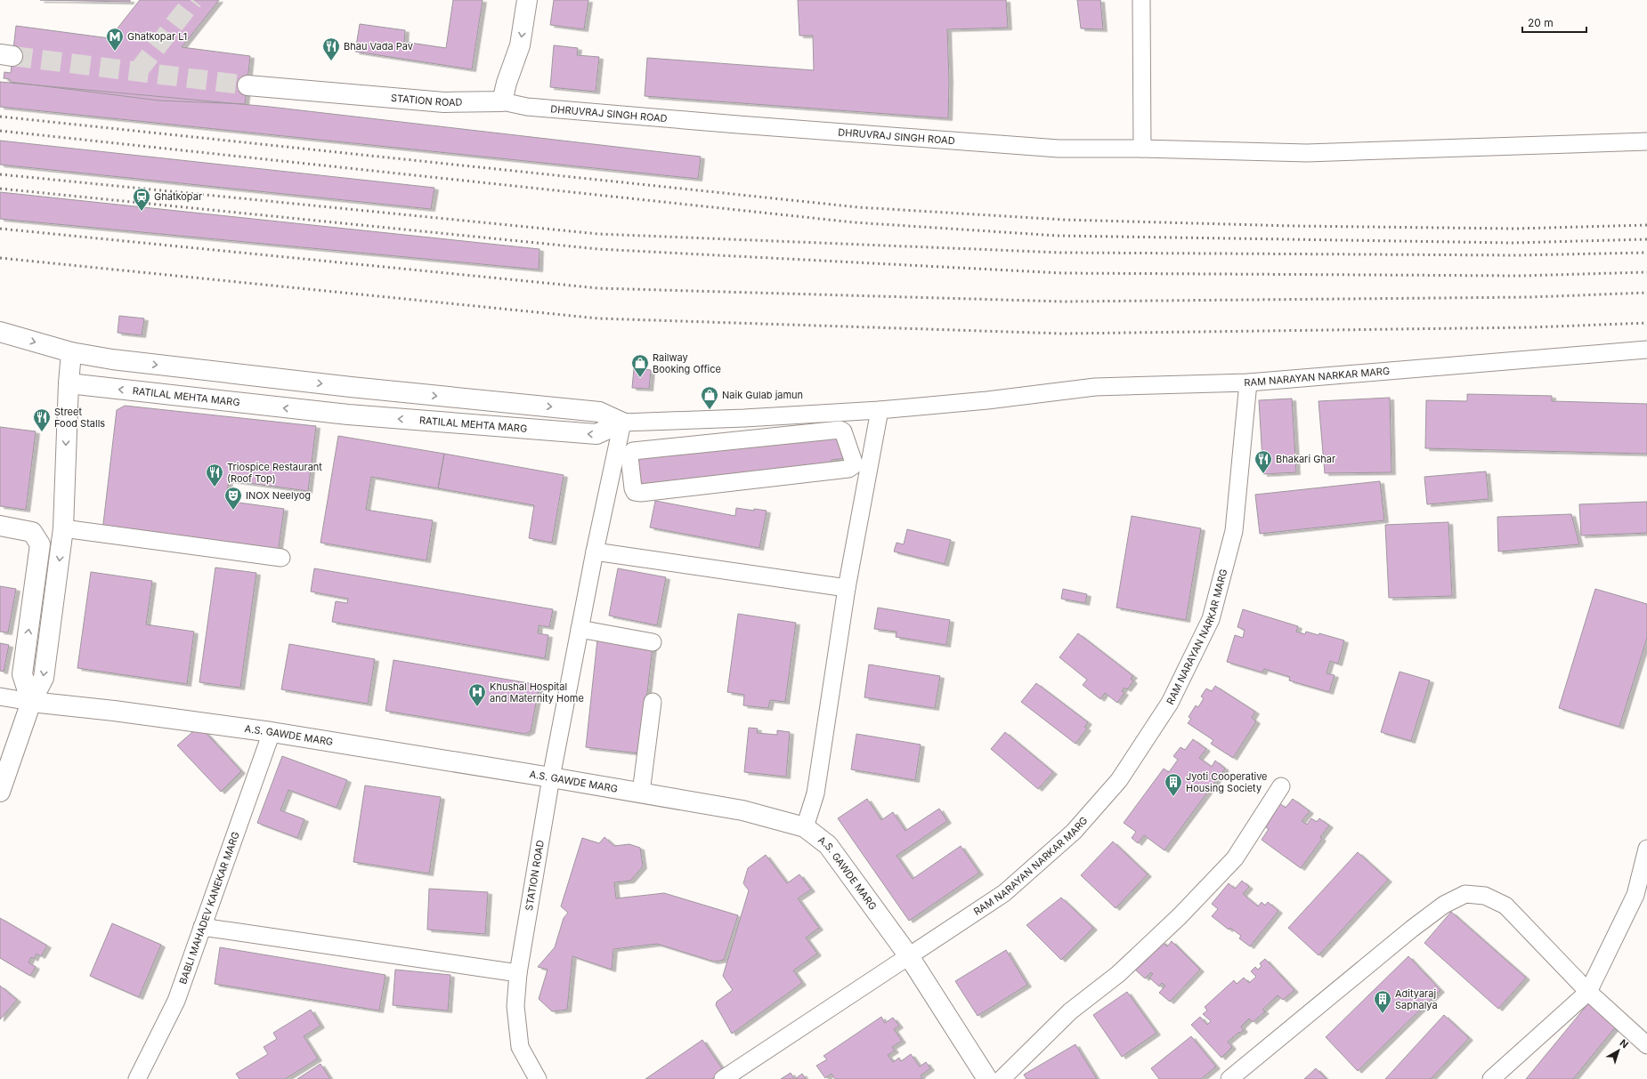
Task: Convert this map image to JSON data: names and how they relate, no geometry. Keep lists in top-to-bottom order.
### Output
{
  "streets": {
    "street": [
      "STATION ROAD",
      "DHRUVRAJ SINGH ROAD",
      "RAM NARAYAN NARKAR MARG",
      "RATILAL MEHTA MARG",
      "A.S. GAWDE MARG",
      "BABLI MAHADEV KANEKAR MARG"
    ]
  },
  "crossings": [
    ["STATION ROAD", "DHRUVRAJ SINGH ROAD"],
    ["STATION ROAD", "RATILAL MEHTA MARG"],
    ["STATION ROAD", "A.S. GAWDE MARG"],
    ["RAM NARAYAN NARKAR MARG", "A.S. GAWDE MARG"],
    ["A.S. GAWDE MARG", "BABLI MAHADEV KANEKAR MARG"]
  ],
  "places": {
    "metro station": ["Ghatkopar L1"],
    "restaurant": [
      "Bhau Vada Pav",
      "Street Food Stalls",
      "Bhakari Ghar",
      "Triospice Restaurant (Roof Top)"
    ],
    "station": ["Ghatkopar"],
    "shop": ["Railway Booking Office", "Naik Gulab jamun"],
    "theatre": ["INOX Neelyog"],
    "hospital": ["Khushal Hospital and Maternity Home"],
    "building": ["Jyoti Cooperative Housing Society", "Adityaraj Saphalya"]
  },
  "scale_bar": "20 m",
  "north": "top right"
}
